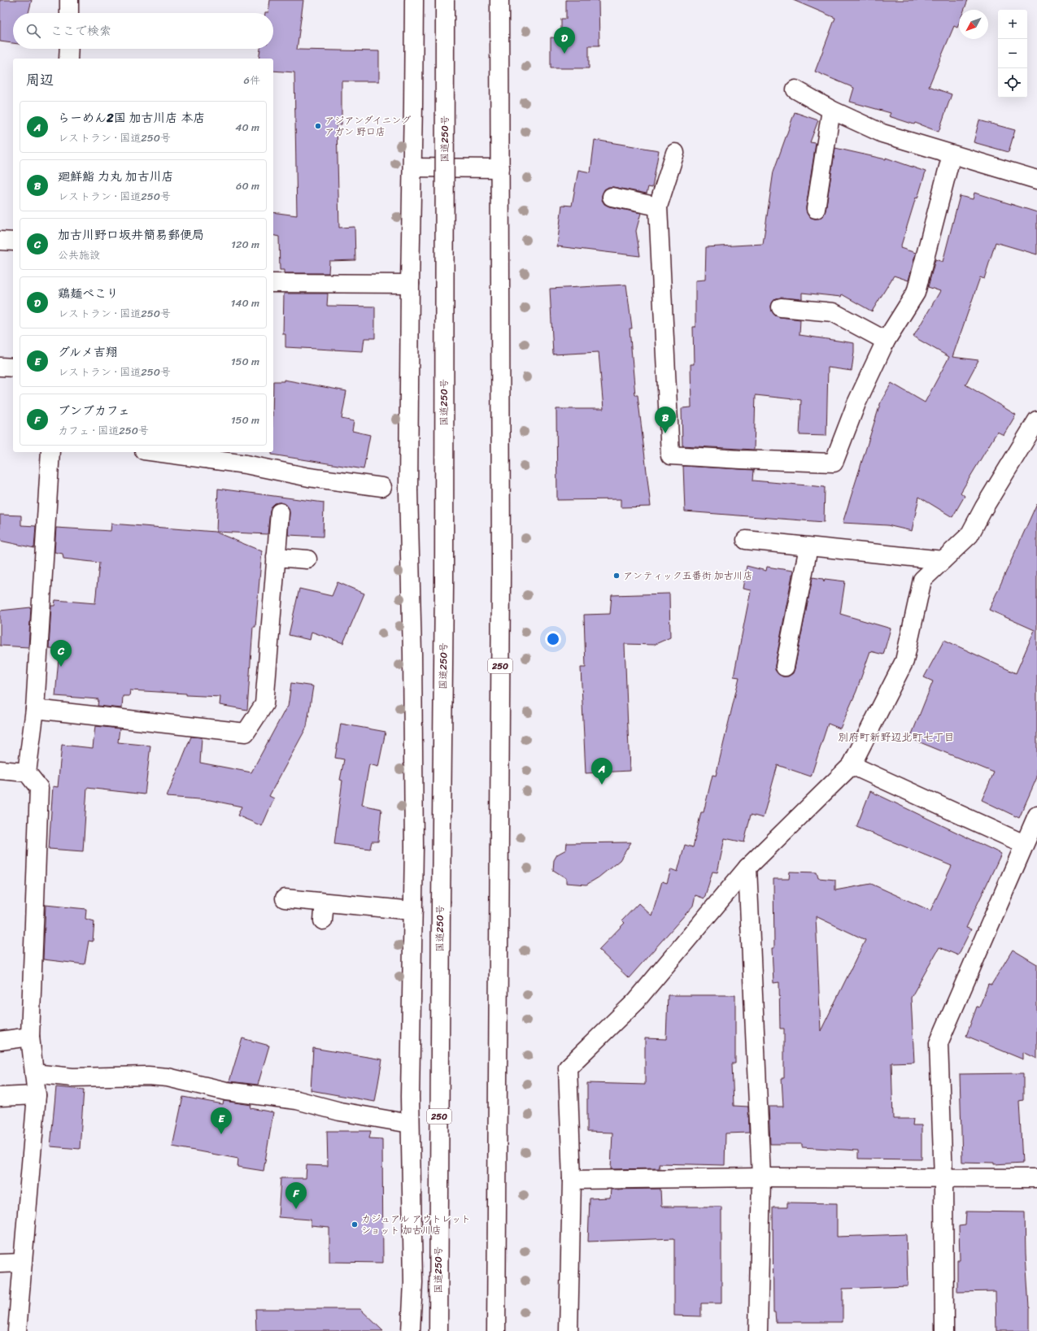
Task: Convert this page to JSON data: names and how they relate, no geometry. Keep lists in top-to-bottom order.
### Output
{
  "streets": {
    "main road": ["国道250号", "250"]
  },
  "districts": ["別府町新野辺北町七丁目"],
  "places": ["アジアンダイニング アガン 野口店", "アンティック五番街 加古川店", "カジュアル アウトレット ショット 加古川店"],
  "north": "bottom left",
  "page": {
    "map_buttons": ["+", "−"],
    "search": "ここで検索",
    "pins": [
      "D",
      "B",
      "C",
      "A",
      "E",
      "F"
    ],
    "heading": ["周辺", "6件"],
    "list": [
      {
        "mark": "A",
        "name": "らーめん2国 加古川店 本店",
        "note": "レストラン · 国道250号",
        "value": "40 m"
      },
      {
        "mark": "B",
        "name": "廻鮮鮨 力丸 加古川店",
        "note": "レストラン · 国道250号",
        "value": "60 m"
      },
      {
        "mark": "C",
        "name": "加古川野口坂井簡易郵便局",
        "note": "公共施設",
        "value": "120 m"
      },
      {
        "mark": "D",
        "name": "鶏麺ぺこり",
        "note": "レストラン · 国道250号",
        "value": "140 m"
      },
      {
        "mark": "E",
        "name": "グルメ吉翔",
        "note": "レストラン · 国道250号",
        "value": "150 m"
      },
      {
        "mark": "F",
        "name": "ブンブカフェ",
        "note": "カフェ · 国道250号",
        "value": "150 m"
      }
    ]
  }
}
